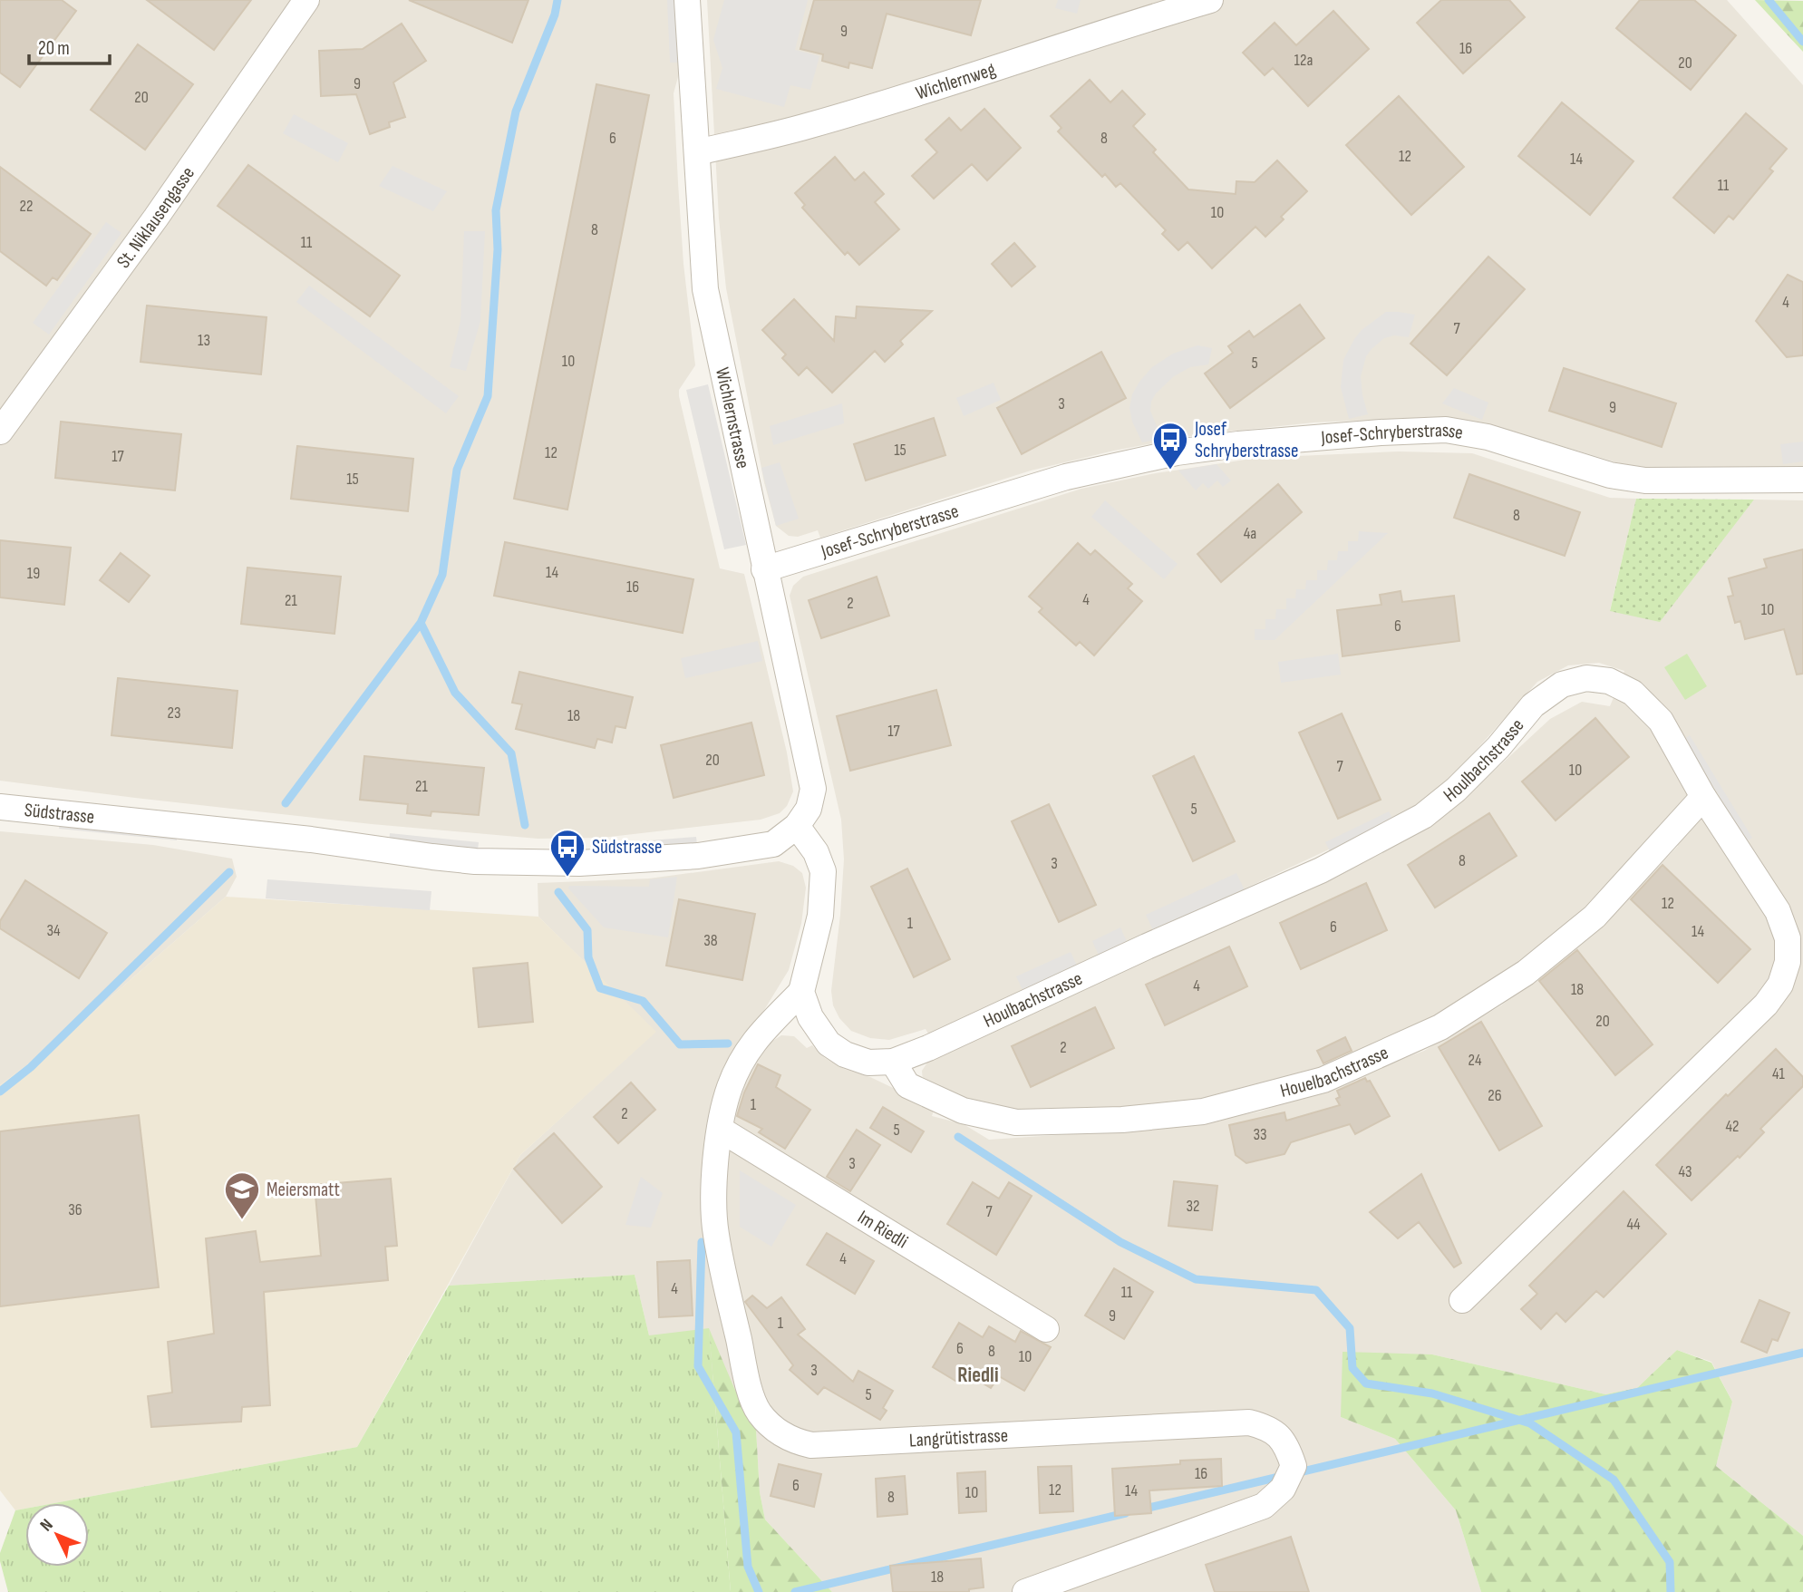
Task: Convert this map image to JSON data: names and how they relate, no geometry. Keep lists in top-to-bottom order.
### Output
{
  "streets": {
    "street": [
      "Wichlernweg",
      "St. Niklausengasse",
      "Wichlernstrasse",
      "Josef-Schryberstrasse",
      "Houlbachstrasse",
      "Südstrasse",
      "Houelbachstrasse",
      "Im Riedli",
      "Langrütistrasse"
    ]
  },
  "crossings": [
    ["Wichlernweg", "Wichlernstrasse"],
    ["Wichlernstrasse", "Josef-Schryberstrasse"],
    ["Wichlernstrasse", "Südstrasse"],
    ["Houlbachstrasse", "Houelbachstrasse"],
    ["Houlbachstrasse", "Langrütistrasse"],
    ["Im Riedli", "Langrütistrasse"]
  ],
  "districts": ["Riedli"],
  "places": {
    "bus stop": ["Josef Schryberstrasse", "Südstrasse"],
    "school or university": ["Meiersmatt"]
  },
  "house_numbers": [
    "9",
    "16",
    "12a",
    "20",
    "9",
    "20",
    "6",
    "8",
    "12",
    "14",
    "11",
    "22",
    "10",
    "8",
    "11",
    "4",
    "7",
    "13",
    "10",
    "5",
    "3",
    "9",
    "15",
    "12",
    "17",
    "15",
    "8",
    "4a",
    "14",
    "19",
    "16",
    "4",
    "21",
    "2",
    "10",
    "6",
    "23",
    "18",
    "17",
    "20",
    "7",
    "10",
    "21",
    "5",
    "8",
    "3",
    "12",
    "1",
    "6",
    "34",
    "14",
    "38",
    "4",
    "18",
    "20",
    "2",
    "24",
    "41",
    "26",
    "1",
    "2",
    "42",
    "5",
    "33",
    "3",
    "43",
    "32",
    "36",
    "7",
    "44",
    "4",
    "4",
    "11",
    "9",
    "1",
    "6",
    "8",
    "10",
    "3",
    "5",
    "16",
    "6",
    "12",
    "14",
    "10",
    "8",
    "18"
  ],
  "scale_bar": "20 m",
  "north": "top left"
}
